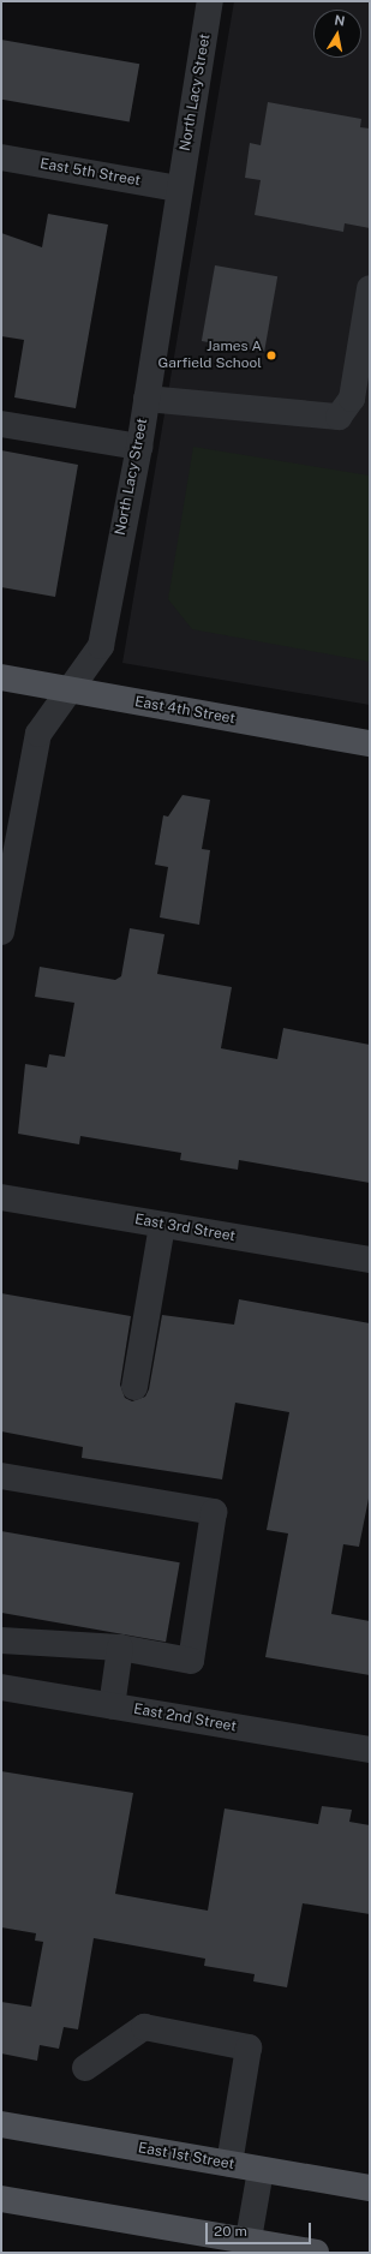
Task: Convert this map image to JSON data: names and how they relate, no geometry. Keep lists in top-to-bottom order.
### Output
{
  "streets": {
    "main road": ["East 4th Street", "East 1st Street"],
    "street": [
      "North Lacy Street",
      "East 5th Street",
      "East 3rd Street",
      "East 2nd Street"
    ]
  },
  "crossings": [
    ["North Lacy Street", "East 5th Street"],
    ["North Lacy Street", "East 4th Street"]
  ],
  "places": ["James A Garfield School"],
  "scale_bar": "20 m",
  "north": "top"
}
